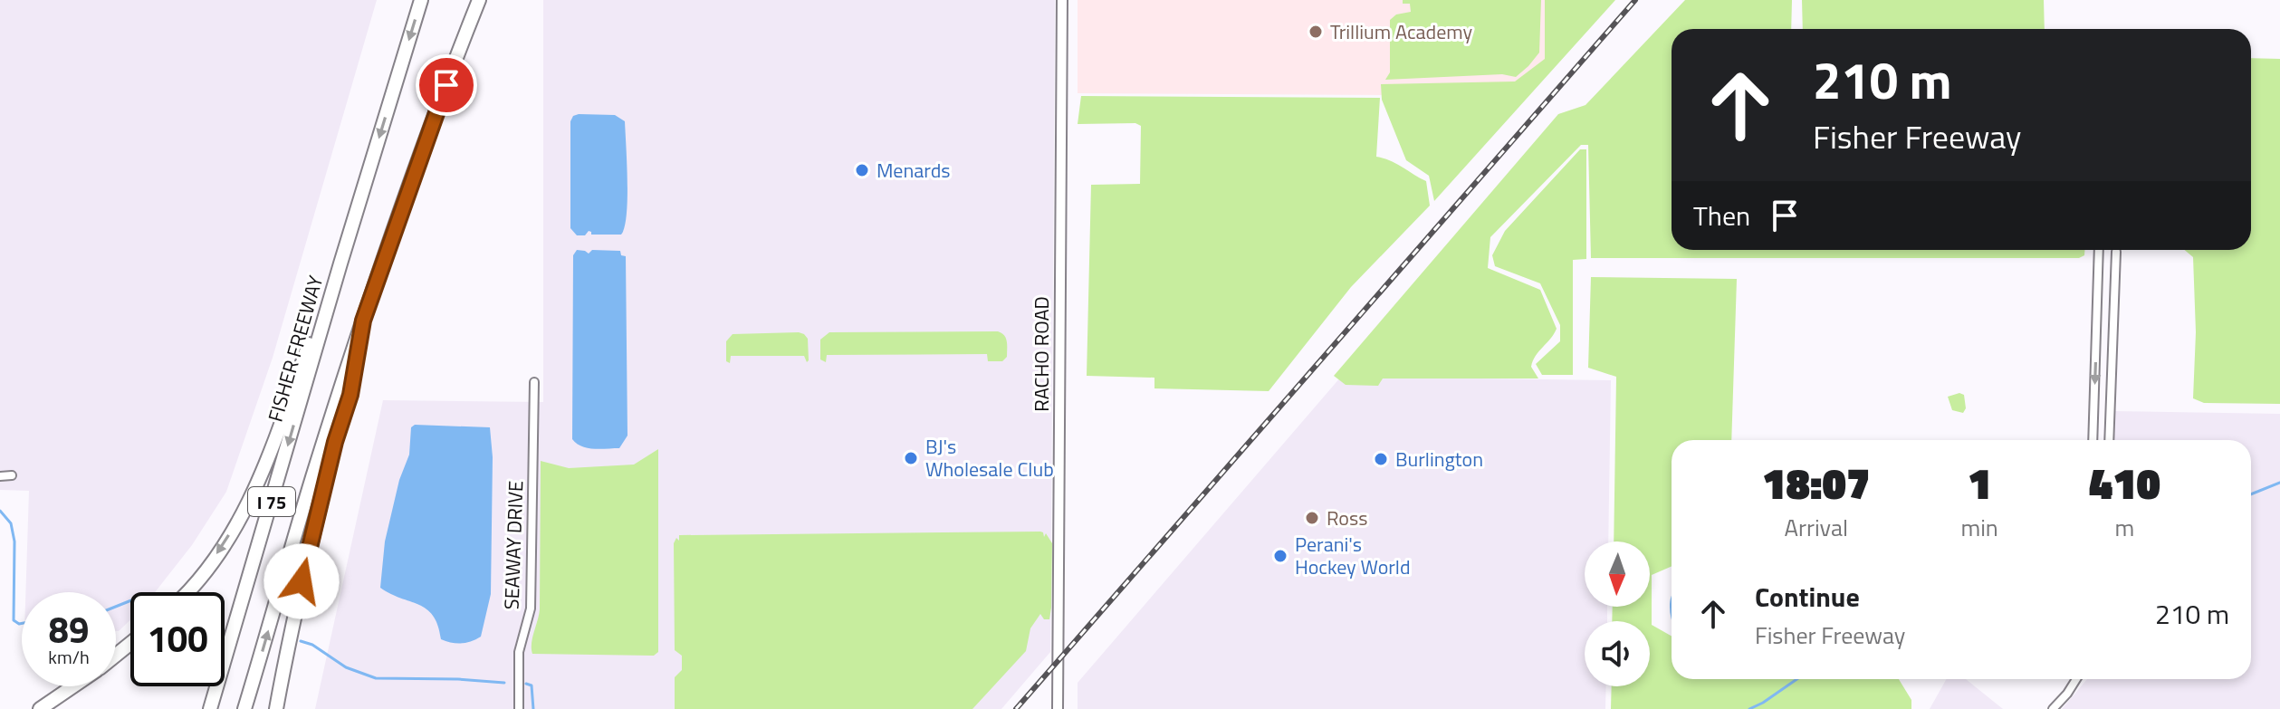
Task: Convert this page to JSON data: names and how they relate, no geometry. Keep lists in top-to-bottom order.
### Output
{
  "streets": {
    "highway": ["FISHER FREEWAY", "I 75"],
    "street": ["RACHO ROAD", "SEAWAY DRIVE"]
  },
  "places": [
    "Trillium Academy",
    "Menards",
    "BJ's Wholesale Club",
    "Burlington",
    "Ross",
    "Perani's Hockey World"
  ],
  "north": "bottom",
  "page": {
    "turn": ["210 m", "Fisher Freeway"],
    "then": "Then",
    "eta": [
      "18:07",
      "Arrival",
      "1",
      "min",
      "410",
      "m"
    ],
    "list": [
      {
        "name": "Continue",
        "note": "Fisher Freeway",
        "value": "210 m"
      }
    ],
    "speed": "89 km/h",
    "limit": "100"
  }
}
